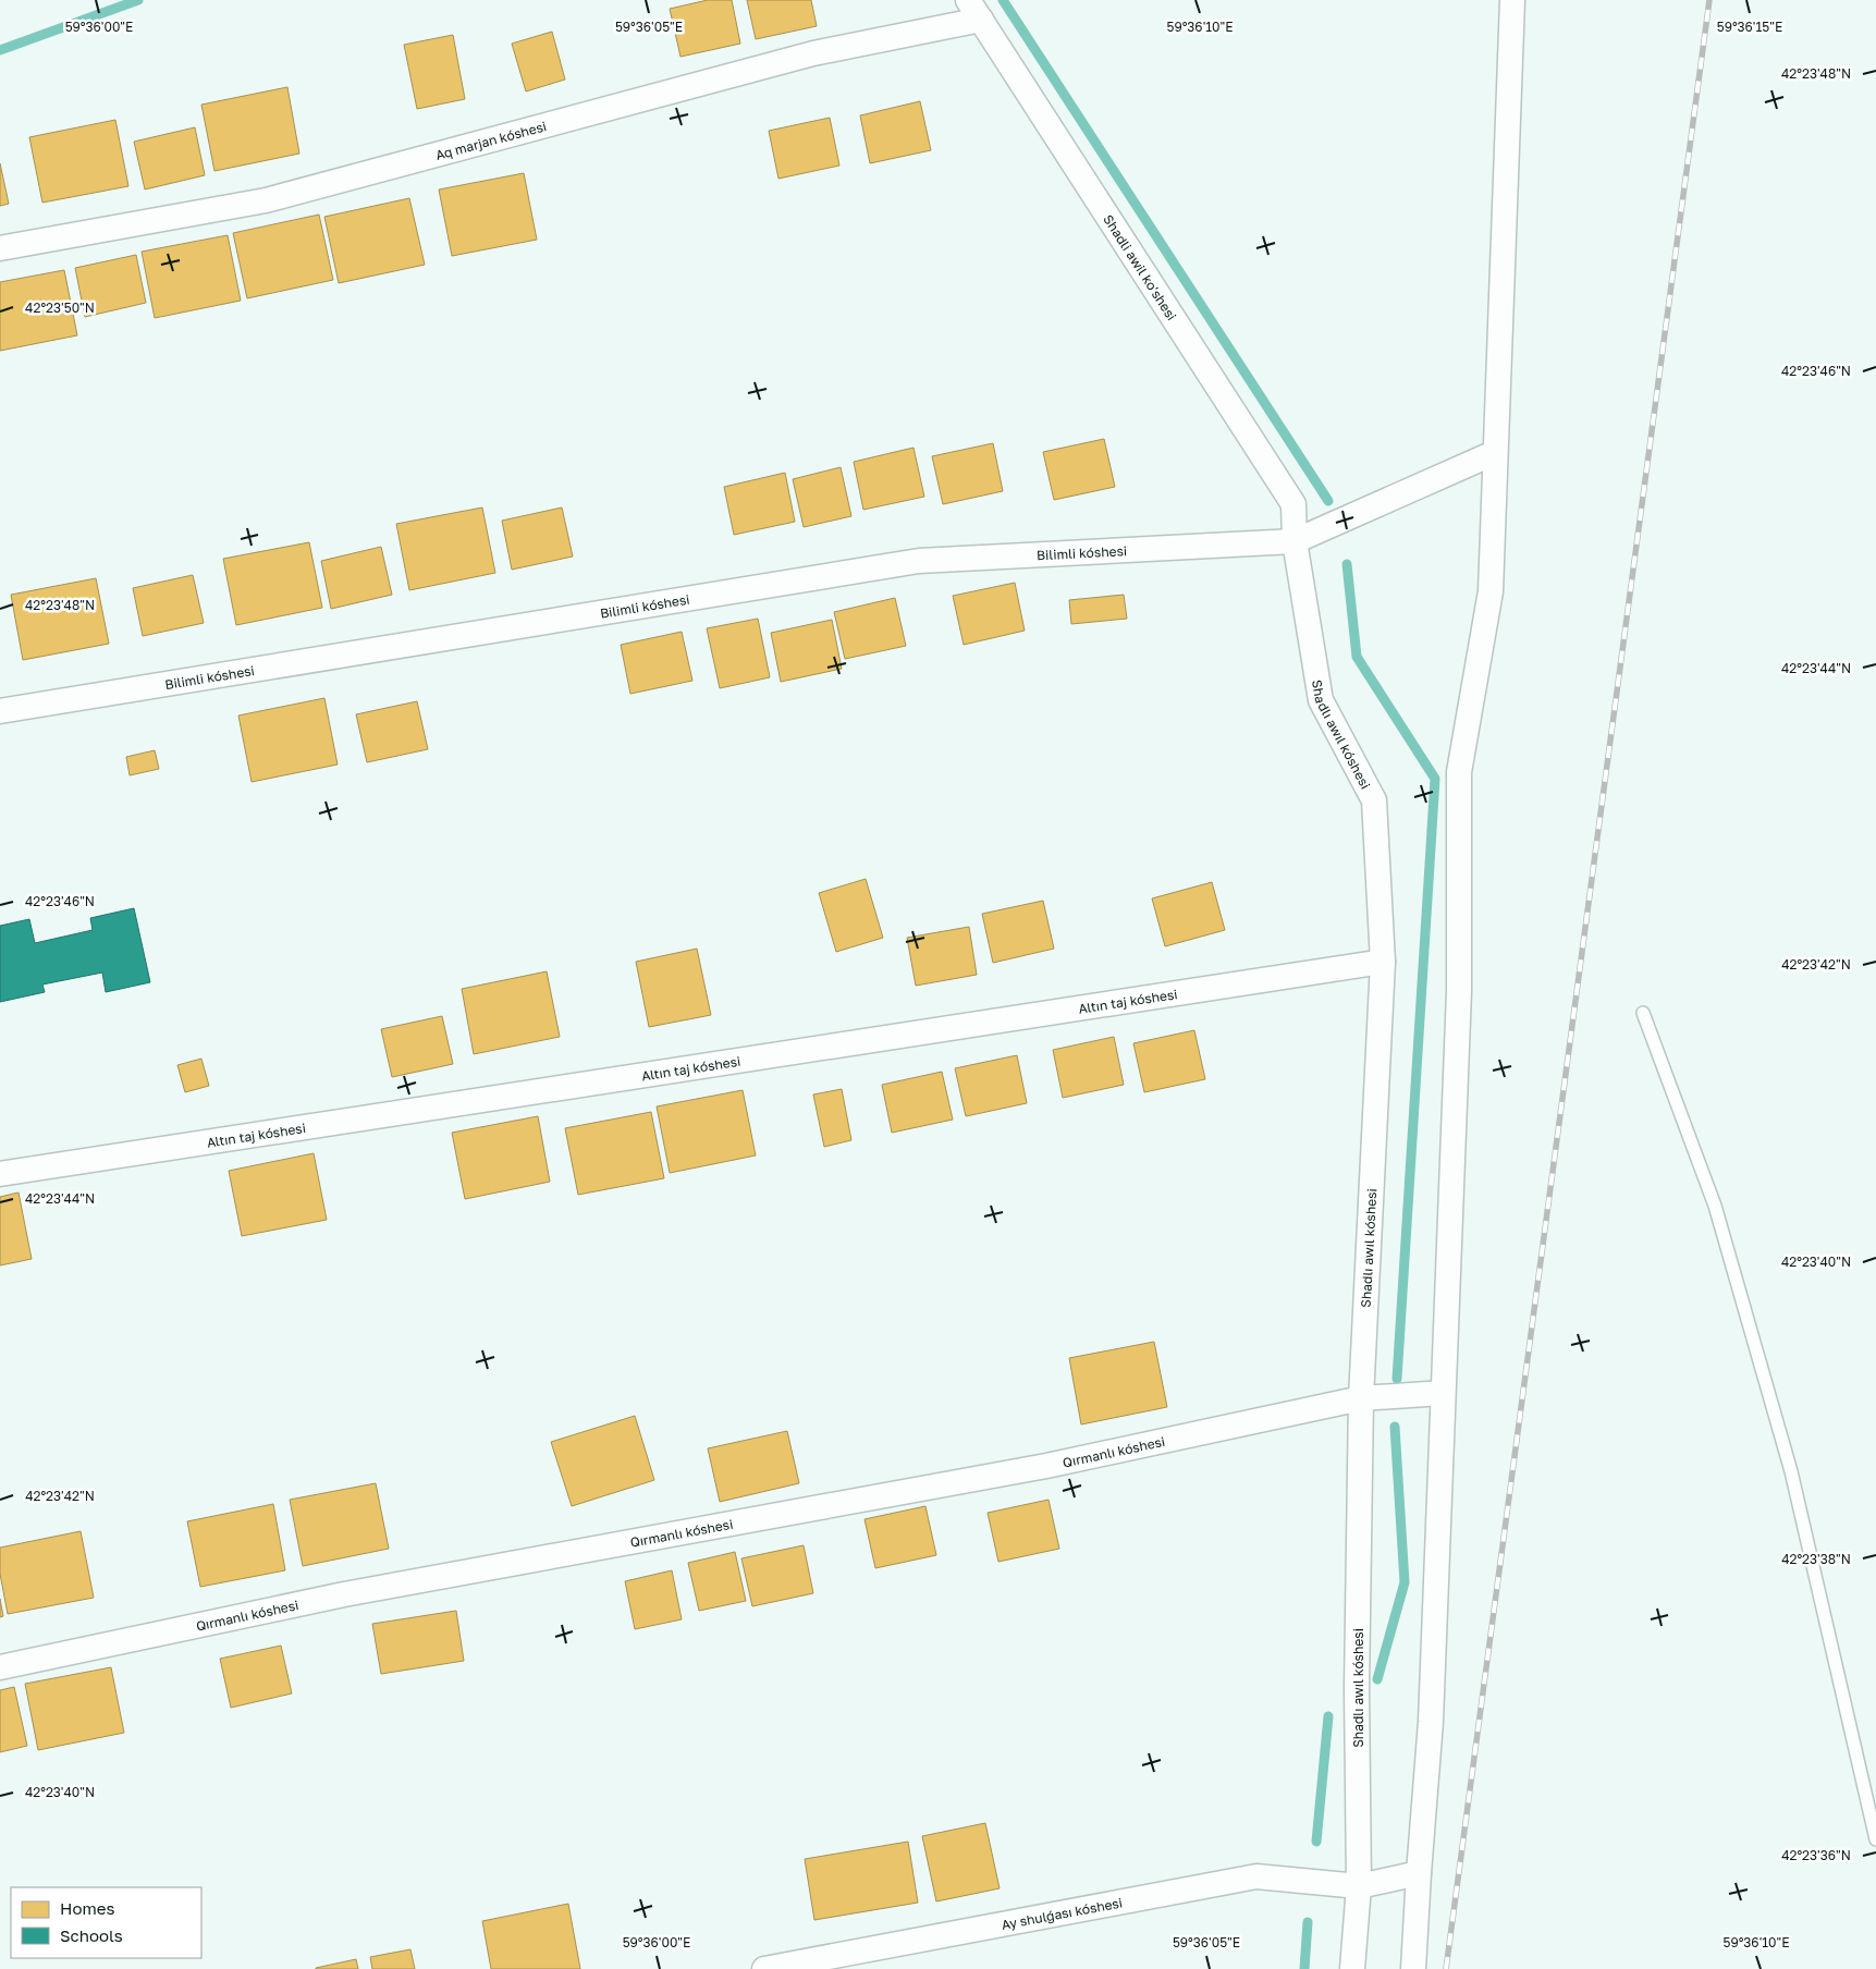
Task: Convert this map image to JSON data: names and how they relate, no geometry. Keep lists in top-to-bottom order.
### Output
{
  "streets": {
    "street": [
      "Aq marjan kóshesi",
      "Shadli awil ko'shesi",
      "Bilimli kóshesi",
      "Shadlı awıl kóshesi",
      "Altın taj kóshesi",
      "Qırmanlı kóshesi",
      "Ay shulǵası kóshesi"
    ]
  },
  "crossings": [
    ["Aq marjan kóshesi", "Shadli awil ko'shesi"],
    ["Shadli awil ko'shesi", "Bilimli kóshesi"],
    ["Shadli awil ko'shesi", "Shadlı awıl kóshesi"],
    ["Bilimli kóshesi", "Shadlı awıl kóshesi"],
    ["Shadlı awıl kóshesi", "Altın taj kóshesi"],
    ["Shadlı awıl kóshesi", "Qırmanlı kóshesi"],
    ["Shadlı awıl kóshesi", "Ay shulǵası kóshesi"]
  ],
  "legend": ["Homes", "Schools"],
  "coordinates": [
    "59°36'00\"E",
    "59°36'05\"E",
    "59°36'10\"E",
    "59°36'15\"E",
    "42°23'48\"N",
    "42°23'50\"N",
    "42°23'46\"N",
    "42°23'44\"N",
    "42°23'42\"N",
    "42°23'40\"N",
    "42°23'38\"N",
    "42°23'36\"N"
  ]
}
